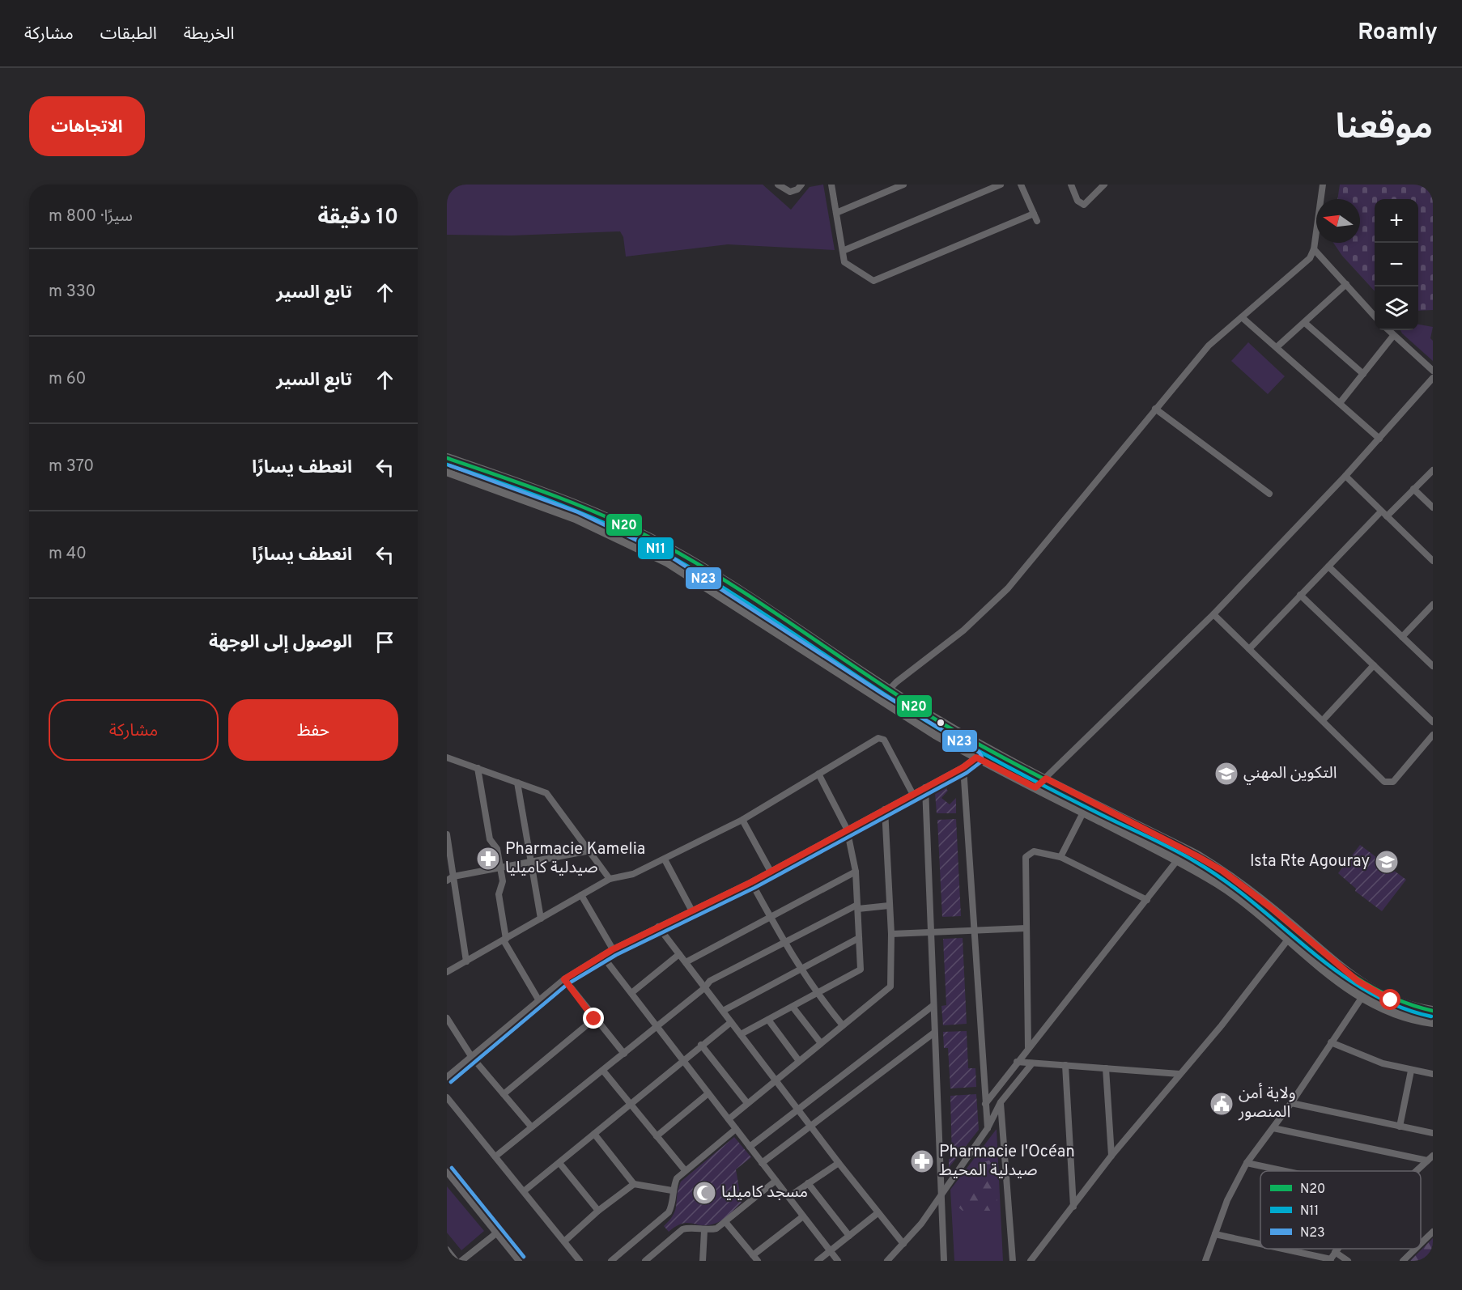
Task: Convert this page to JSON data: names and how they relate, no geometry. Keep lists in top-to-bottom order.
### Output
{
  "places": {
    "school or university": ["التكوين المهني", "Ista Rte Agouray"],
    "pharmacy": ["Pharmacie Kamelia صيدلية كاميليا", "Pharmacie l'Océan صيدلية المحيط"],
    "public building": ["ولاية أمن المنصور"],
    "mosque": ["مسجد كاميليا"]
  },
  "lines": ["transit line N20", "transit line N11", "transit line N23"],
  "legend": ["N20", "N11", "N23"],
  "north": "left",
  "page": {
    "header": "Roamly",
    "nav": ["الخريطة", "الطبقات", "مشاركة"],
    "title": "موقعنا",
    "buttons": [
      "الاتجاهات",
      ["حفظ", "مشاركة"]
    ],
    "heading": ["10 دقيقة", "سيرًا · 800 m"],
    "map_buttons": ["+", "−"],
    "list": [
      ["تابع السير", "330 m"],
      ["تابع السير", "60 m"],
      ["انعطف يسارًا", "370 m"],
      ["انعطف يسارًا", "40 m"],
      "الوصول إلى الوجهة"
    ]
  }
}
